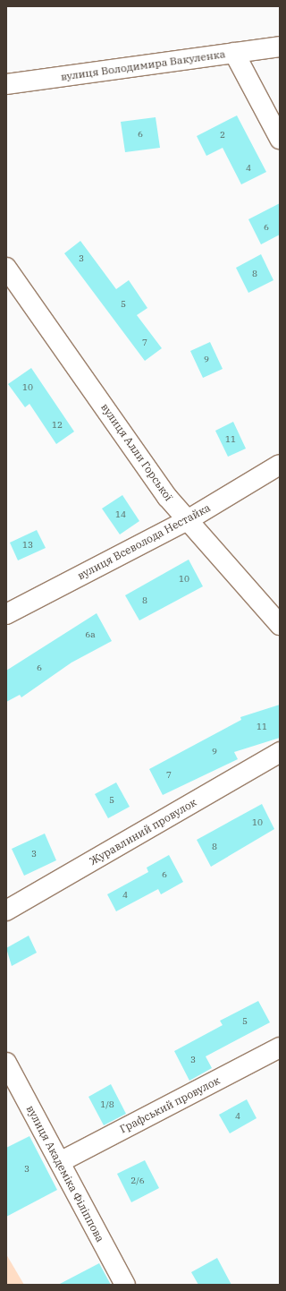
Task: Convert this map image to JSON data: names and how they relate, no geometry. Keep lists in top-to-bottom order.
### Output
{
  "streets": {
    "street": [
      "вулиця Володимира Вакуленка",
      "вулиця Алли Горської",
      "вулиця Всеволода Нестайка",
      "Журавлиний провулок",
      "Графський провулок",
      "вулиця Академіка Філіппова"
    ]
  },
  "crossings": [
    ["вулиця Алли Горської", "вулиця Всеволода Нестайка"],
    ["Графський провулок", "вулиця Академіка Філіппова"]
  ],
  "house_numbers": [
    "6",
    "2",
    "4",
    "6",
    "3",
    "8",
    "5",
    "7",
    "9",
    "10",
    "12",
    "11",
    "14",
    "13",
    "10",
    "8",
    "6а",
    "6",
    "11",
    "9",
    "7",
    "5",
    "10",
    "8",
    "3",
    "6",
    "4",
    "5",
    "3",
    "1/8",
    "4",
    "3",
    "2/6"
  ]
}
